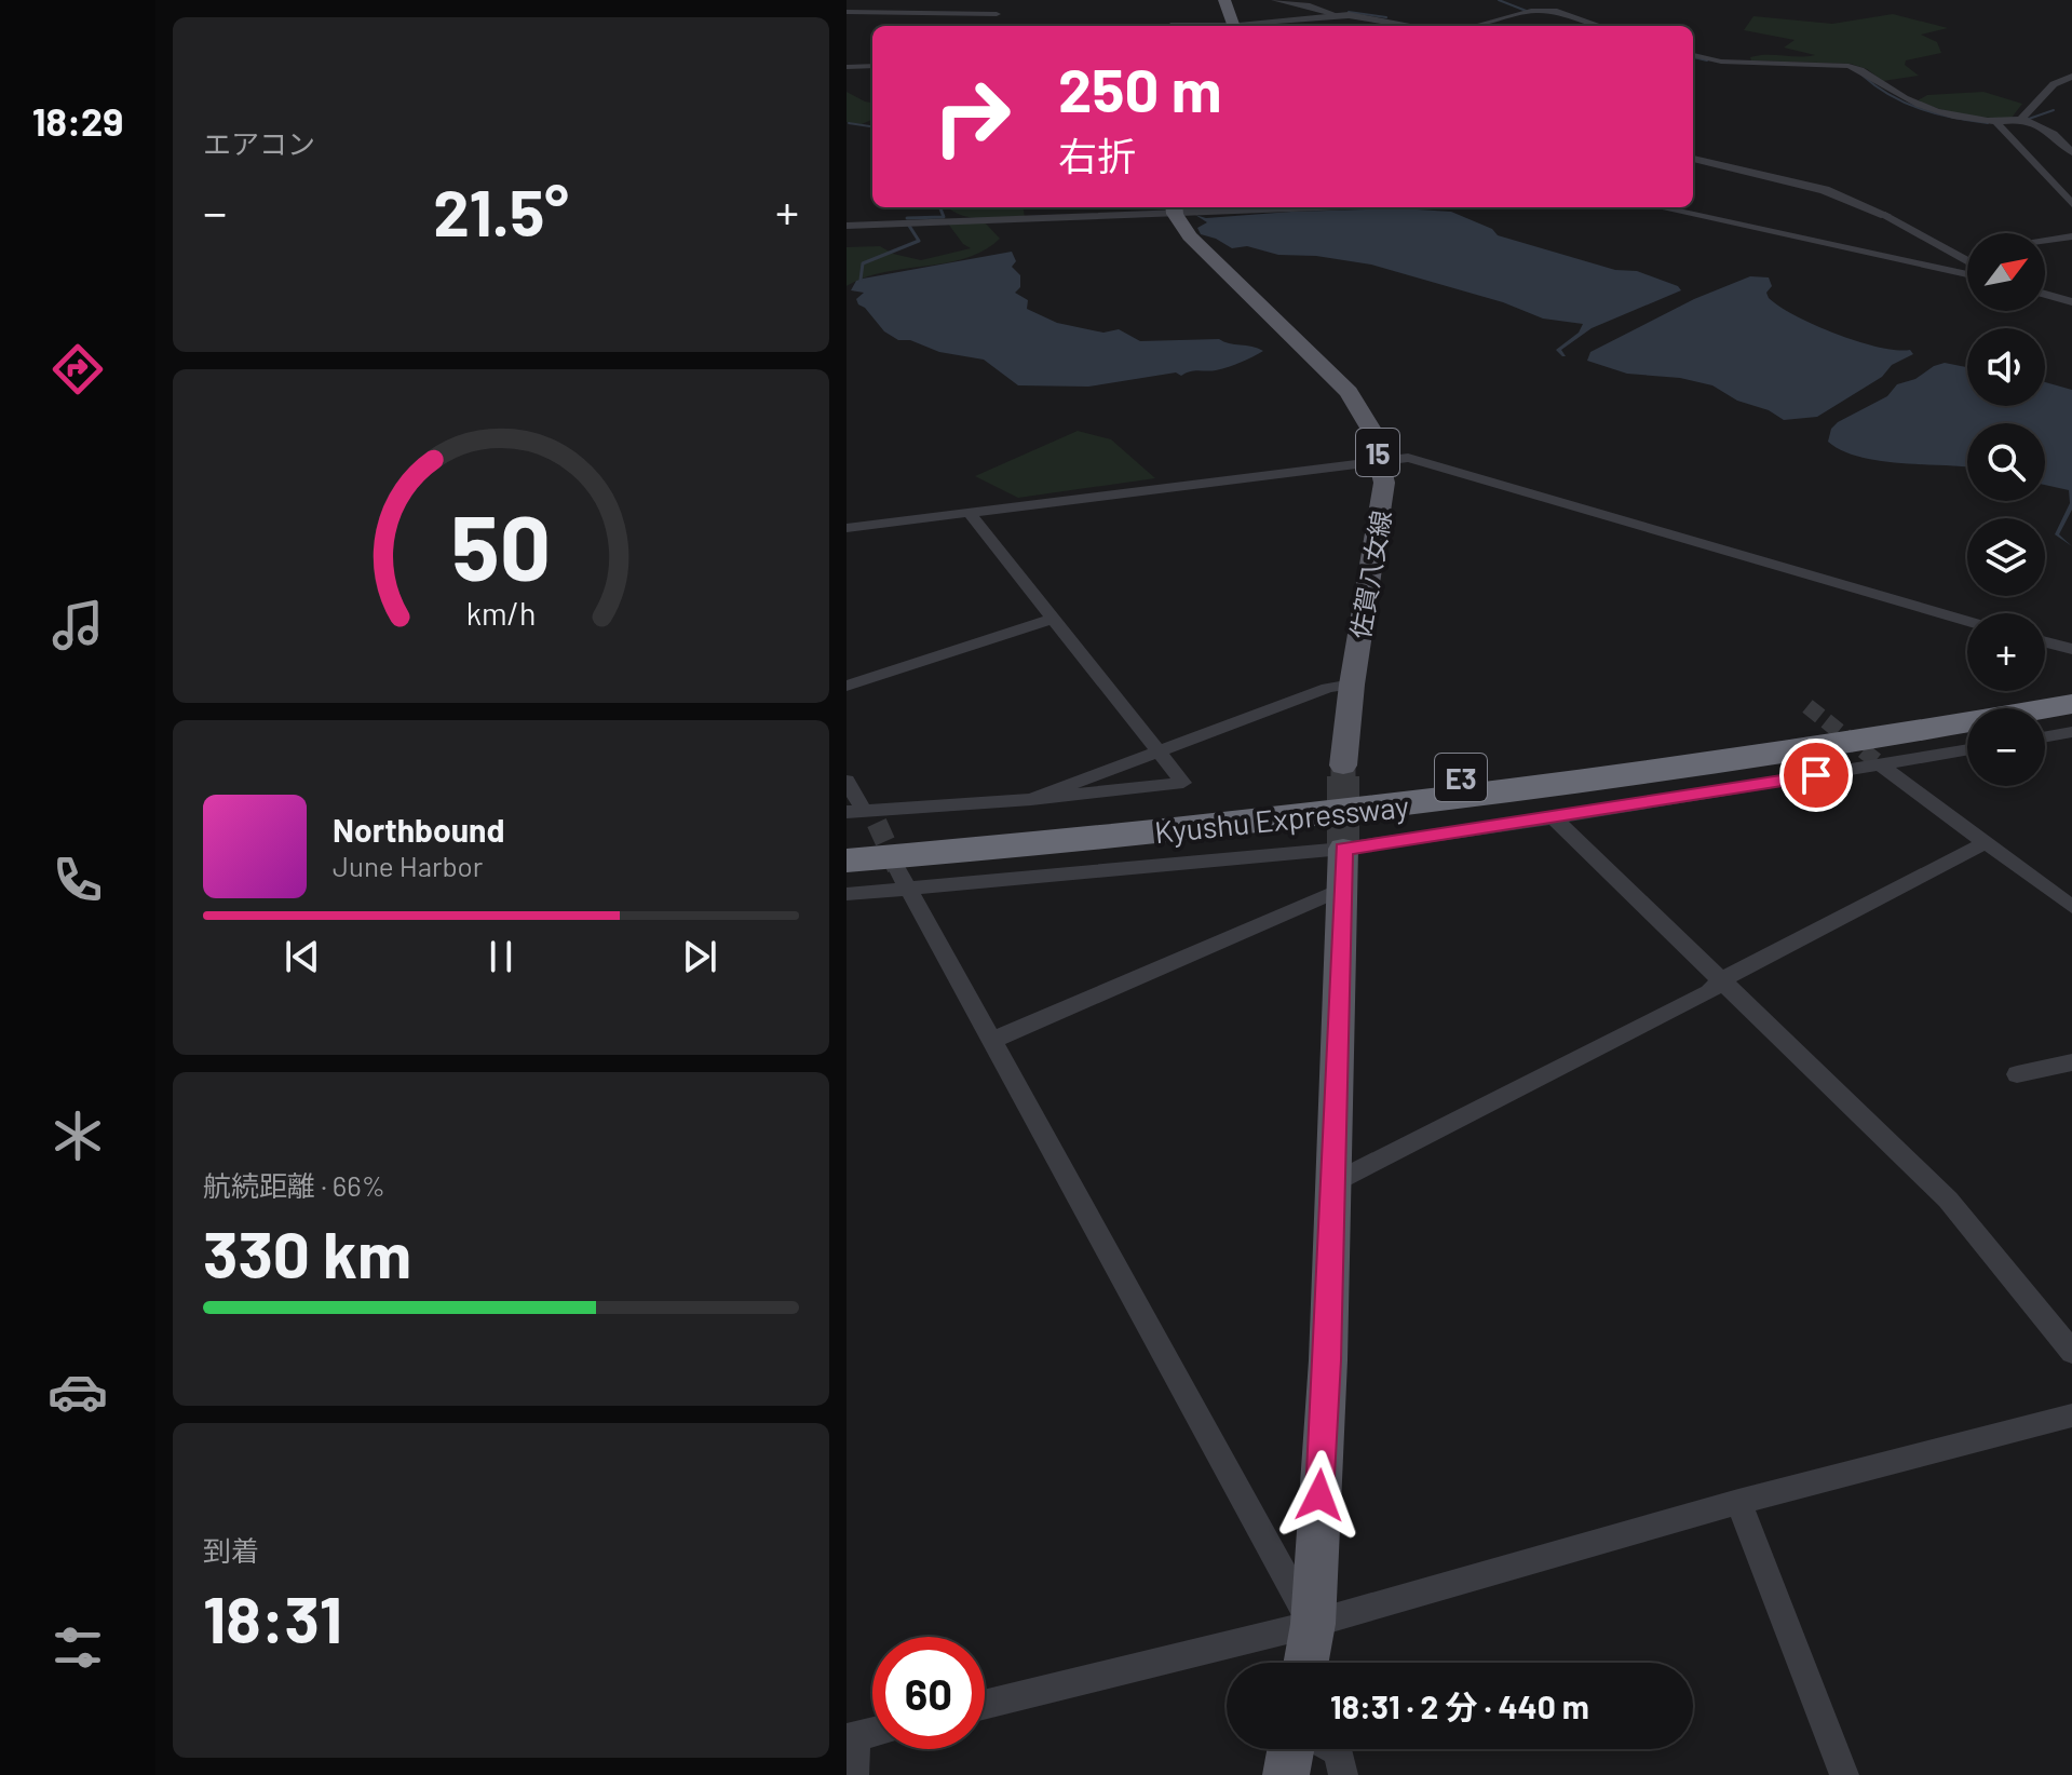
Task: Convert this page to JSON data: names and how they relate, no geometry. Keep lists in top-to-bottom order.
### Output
{
  "streets": {
    "highway": ["E3", "Kyushu Expressway"],
    "main road": ["15", "佐賀八女線"]
  },
  "north": "top right",
  "page": {
    "tabs": "18:29",
    "tile": [
      "エアコン",
      ["航続距離 · 66%", "330 km"],
      ["到着", "18:31"]
    ],
    "turn": ["250 m", "右折"],
    "heat": ["−", "21.5°", "+"],
    "map_buttons": ["+", "−"],
    "song": ["Northbound", "June Harbor"],
    "limit": "60",
    "trip": "18:31 · 2 分 · 440 m",
    "gauge": ["50", "km/h"]
  }
}
